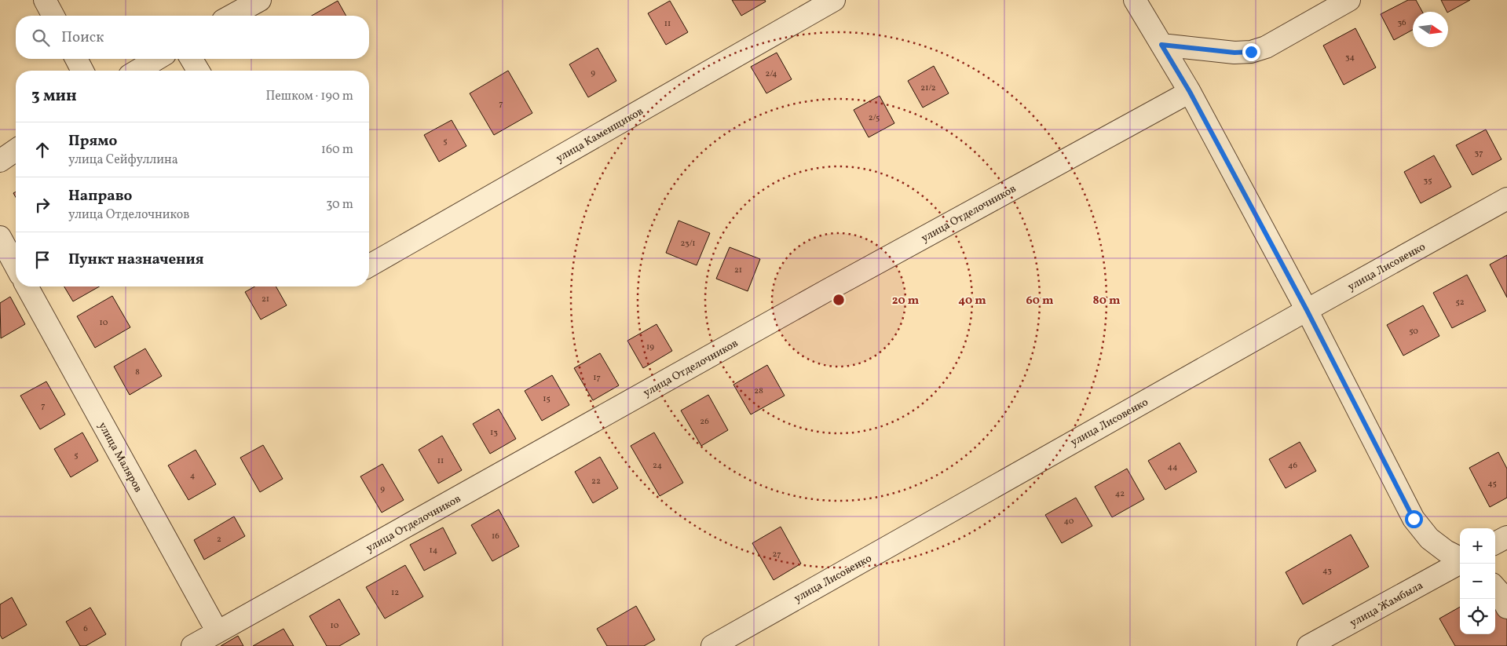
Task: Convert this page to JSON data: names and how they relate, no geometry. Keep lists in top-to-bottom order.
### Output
{
  "streets": {
    "street": [
      "улица Каменщиков",
      "улица Отделочников",
      "улица Лисовенко",
      "улица Маляров",
      "улица Жамбыла"
    ]
  },
  "crossings": [
    ["улица Отделочников", "улица Маляров"]
  ],
  "house_numbers": [
    "36",
    "11",
    "34",
    "9",
    "2/4",
    "21/2",
    "7",
    "2/5",
    "5",
    "37",
    "35",
    "23/1",
    "21",
    "21",
    "52",
    "10",
    "50",
    "19",
    "8",
    "17",
    "28",
    "15",
    "7",
    "26",
    "13",
    "5",
    "11",
    "24",
    "46",
    "44",
    "4",
    "22",
    "45",
    "9",
    "42",
    "40",
    "16",
    "2",
    "14",
    "27",
    "43",
    "12",
    "10",
    "6"
  ],
  "north": "right",
  "page": {
    "search": "Поиск",
    "heading": ["3 мин", "Пешком · 190 m"],
    "list": [
      ["Прямо", "улица Сейфуллина", "160 m"],
      ["Направо", "улица Отделочников", "30 m"],
      "Пункт назначения"
    ],
    "map_buttons": ["+", "−"]
  },
  "rings": [
    "20 m",
    "40 m",
    "60 m",
    "80 m"
  ]
}
